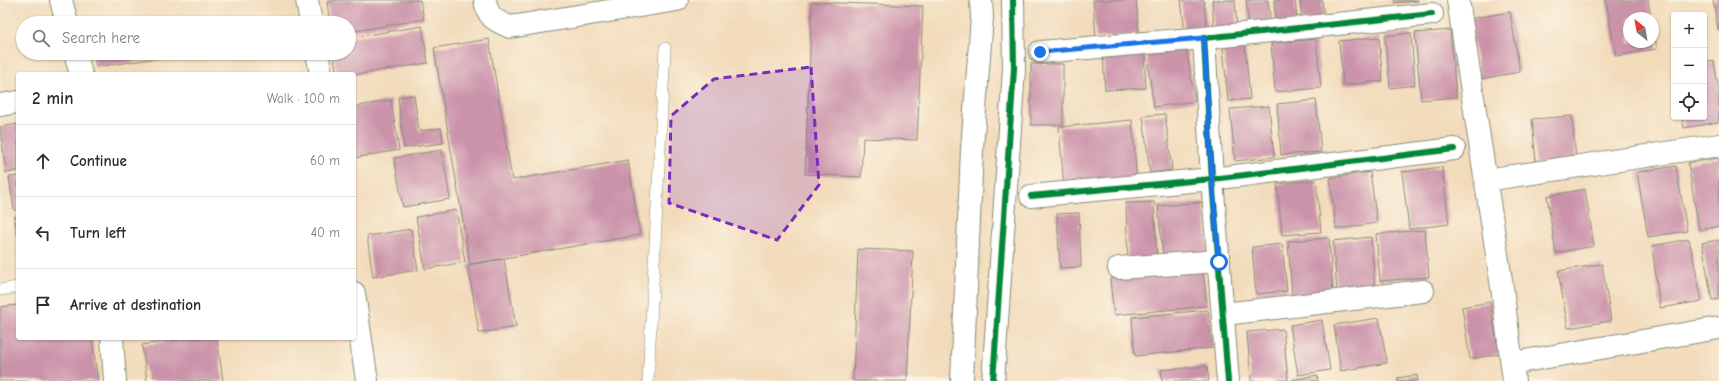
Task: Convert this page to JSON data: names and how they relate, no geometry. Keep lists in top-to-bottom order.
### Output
{
  "north": "top left",
  "page": {
    "map_buttons": ["+", "−"],
    "search": "Search here",
    "heading": ["2 min", "Walk · 100 m"],
    "list": [
      ["Continue", "60 m"],
      ["Turn left", "40 m"],
      "Arrive at destination"
    ]
  }
}
